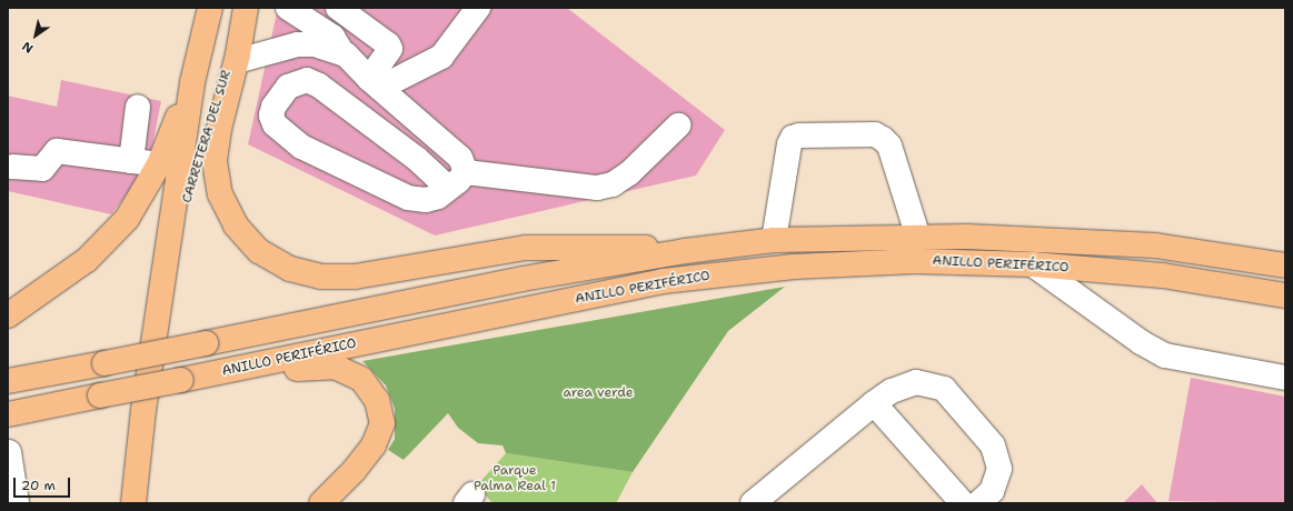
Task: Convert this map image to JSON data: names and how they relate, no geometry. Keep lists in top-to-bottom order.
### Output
{
  "streets": {
    "highway": ["CARRETERA DEL SUR", "ANILLO PERIFÉRICO"]
  },
  "parks": ["area verde", "Parque Palma Real 1"],
  "scale_bar": "20 m",
  "north": "bottom left"
}
